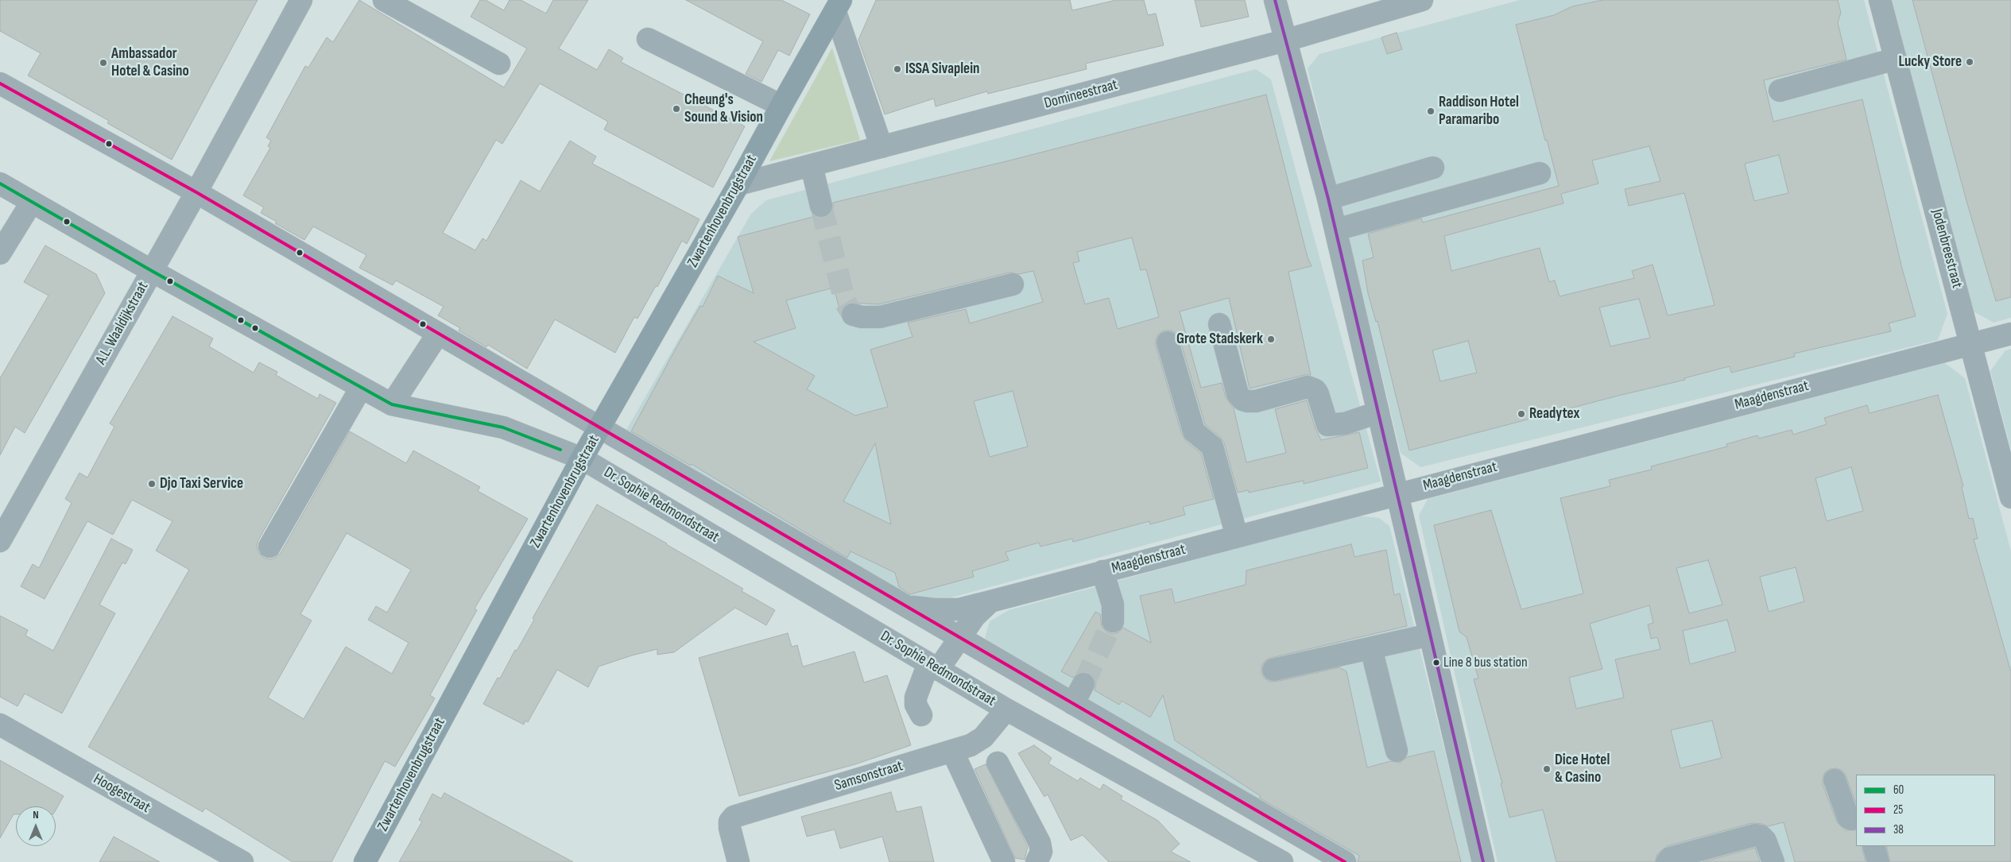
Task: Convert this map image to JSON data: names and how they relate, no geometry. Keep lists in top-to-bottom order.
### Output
{
  "streets": {
    "main road": ["Zwartenhovenbrugstraat"],
    "street": [
      "Domineestraat",
      "Jodenbreestraat",
      "A.L. Waaldijkstraat",
      "Maagdenstraat",
      "Dr. Sophie Redmondstraat",
      "Samsonstraat",
      "Hoogestraat"
    ]
  },
  "crossings": [
    ["Domineestraat", "Zwartenhovenbrugstraat"],
    ["Zwartenhovenbrugstraat", "Dr. Sophie Redmondstraat"],
    ["Jodenbreestraat", "Maagdenstraat"],
    ["A.L. Waaldijkstraat", "Dr. Sophie Redmondstraat"],
    ["Dr. Sophie Redmondstraat", "Samsonstraat"]
  ],
  "places": [
    "Lucky Store",
    "Ambassador Hotel & Casino",
    "ISSA Sivaplein",
    "Cheung's Sound & Vision",
    "Raddison Hotel Paramaribo",
    "Grote Stadskerk",
    "Readytex",
    "Djo Taxi Service",
    "Line 8 bus station",
    "Dice Hotel & Casino"
  ],
  "lines": ["transit line 38", "transit line 25", "transit line 60"],
  "legend": ["60", "25", "38"],
  "north": "top"
}
